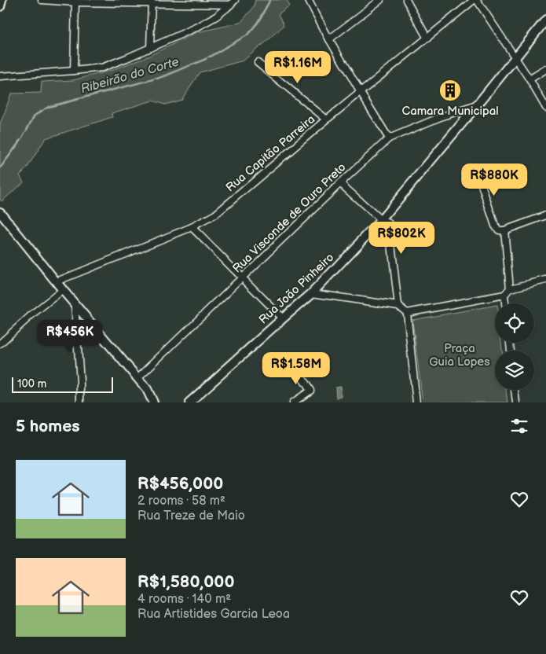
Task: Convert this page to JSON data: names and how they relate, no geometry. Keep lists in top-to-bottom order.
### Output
{
  "streets": {
    "street": ["Rua Capitão Parreira", "Rua Visconde de Ouro Preto", "Rua João Pinheiro"]
  },
  "crossings": [
    ["Rua Visconde de Ouro Preto", "Rua João Pinheiro"]
  ],
  "water": ["Ribeirão do Corte"],
  "parks": ["Praça Guia Lopes"],
  "places": {
    "building": ["Camara Municipal"]
  },
  "scale_bar": "100 m",
  "page": {
    "price": [
      "R$1.16M",
      "R$880K",
      "R$802K",
      "R$456K",
      "R$1.58M"
    ],
    "scale": "100 m",
    "heading": "5 homes",
    "list": [
      {
        "name": "R$456,000",
        "note": "2 rooms · 58 m² · Rua Treze de Maio"
      },
      {
        "name": "R$1,580,000",
        "note": "4 rooms · 140 m² · Rua Artistides Garcia Leoa"
      }
    ]
  }
}
